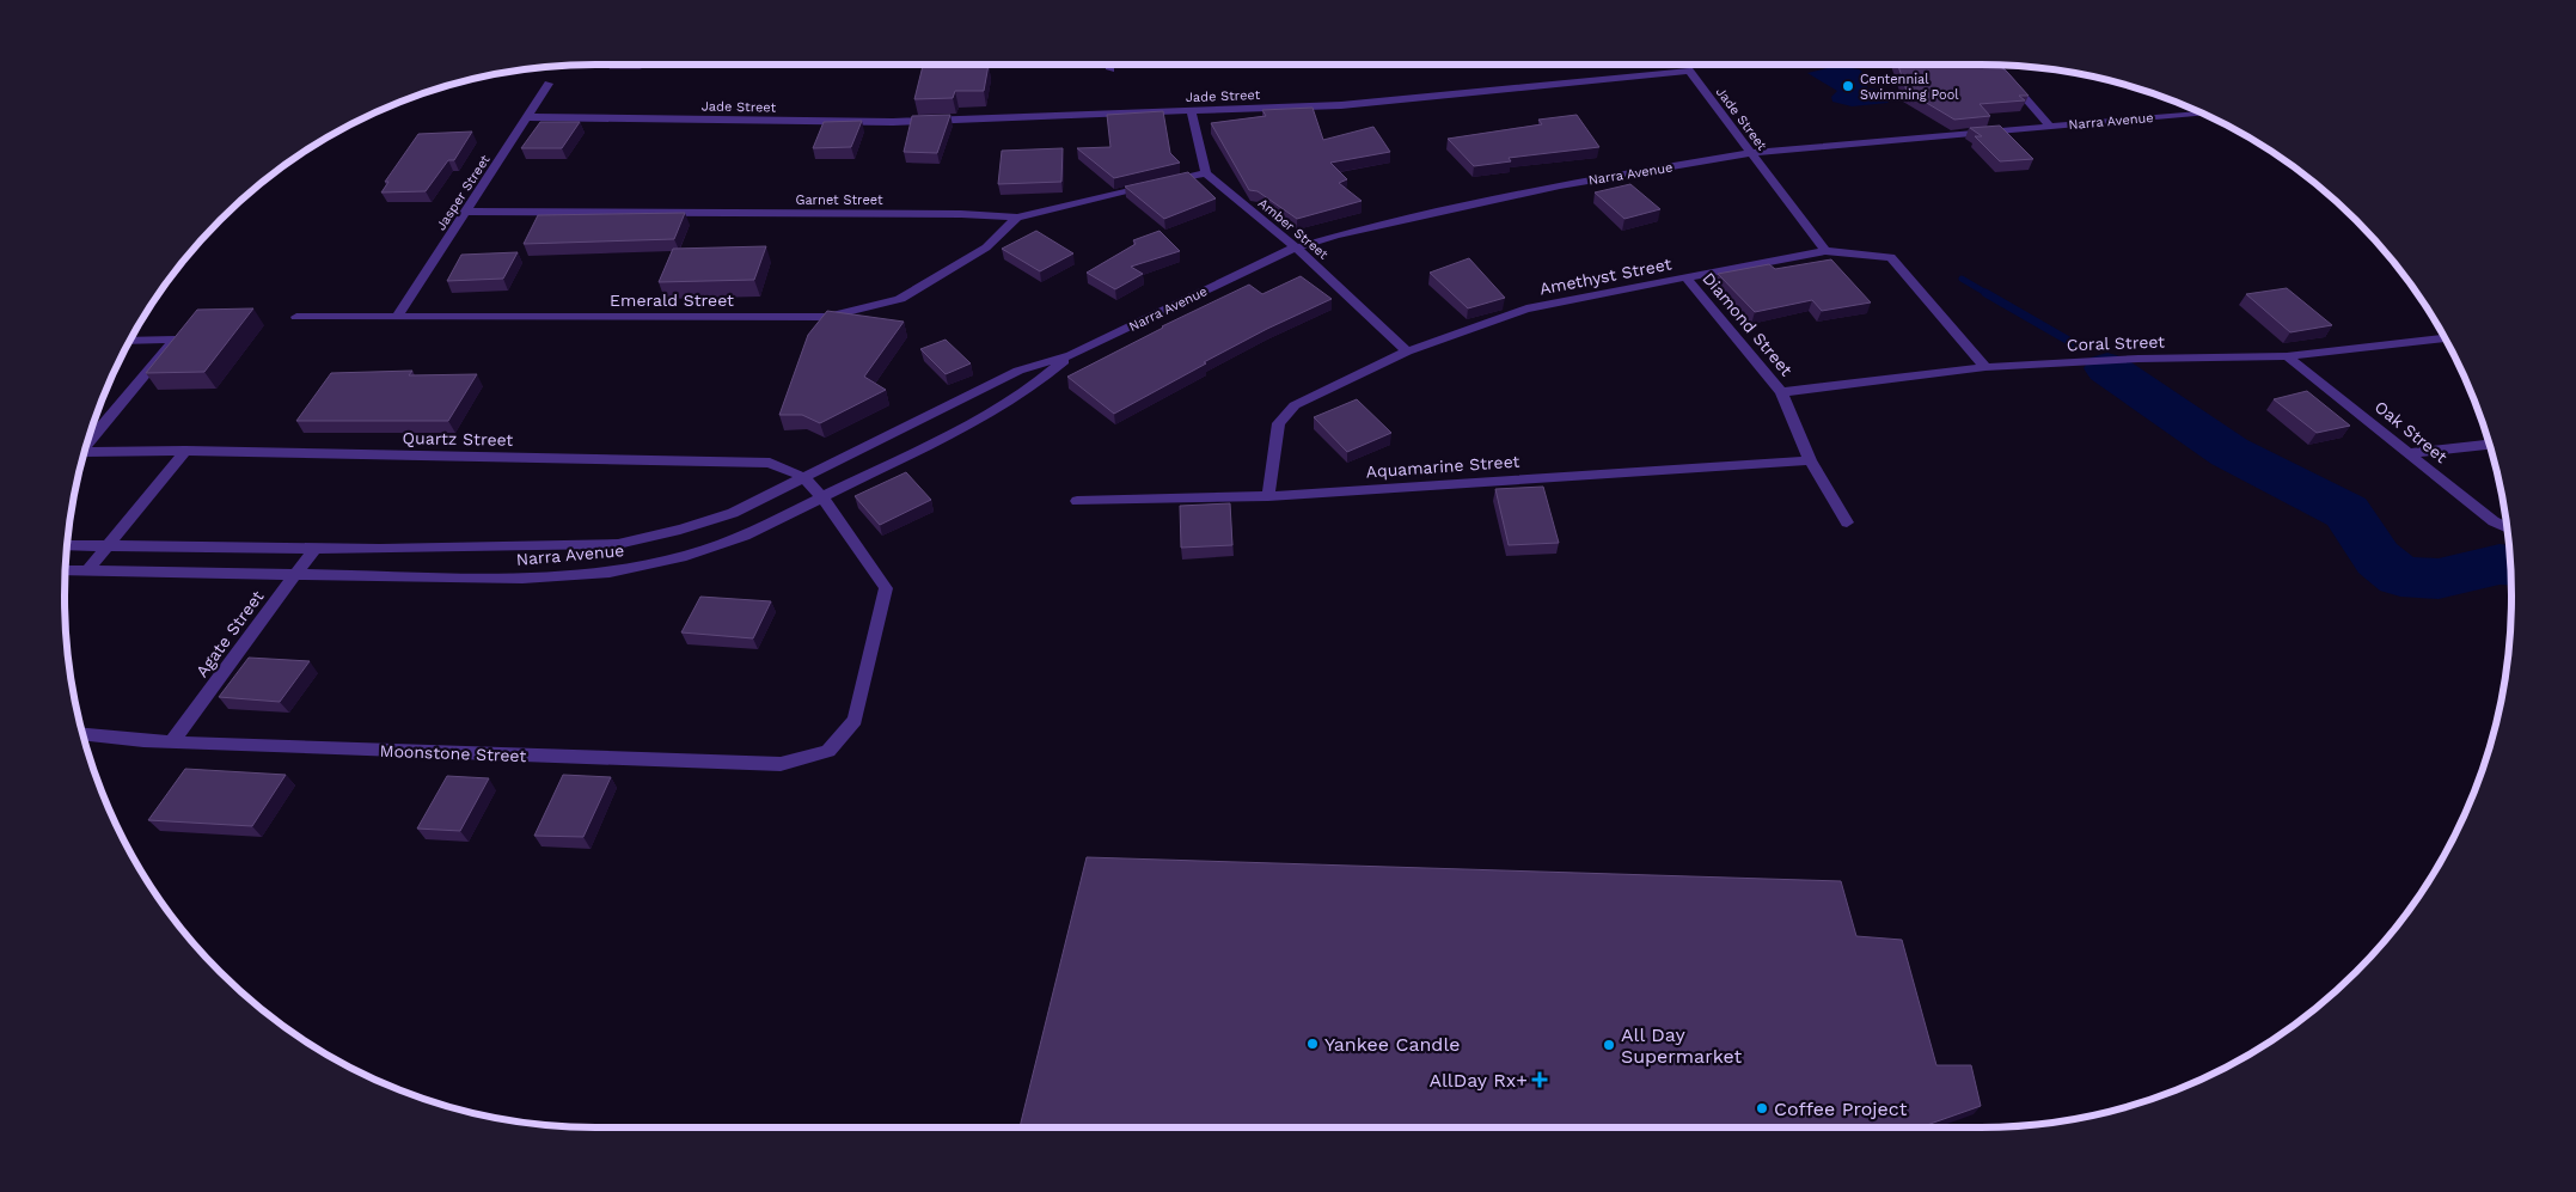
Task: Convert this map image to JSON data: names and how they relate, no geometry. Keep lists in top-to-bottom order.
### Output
{
  "streets": {
    "street": [
      "Jade Street",
      "Narra Avenue",
      "Jasper Street",
      "Garnet Street",
      "Amber Street",
      "Amethyst Street",
      "Emerald Street",
      "Diamond Street",
      "Coral Street",
      "Oak Street",
      "Quartz Street",
      "Aquamarine Street",
      "Agate Street",
      "Moonstone Street"
    ]
  },
  "crossings": [
    ["Jade Street", "Narra Avenue"],
    ["Jade Street", "Jasper Street"],
    ["Jade Street", "Amethyst Street"],
    ["Narra Avenue", "Amber Street"],
    ["Narra Avenue", "Quartz Street"],
    ["Narra Avenue", "Agate Street"],
    ["Jasper Street", "Garnet Street"],
    ["Jasper Street", "Emerald Street"],
    ["Garnet Street", "Amber Street"],
    ["Garnet Street", "Emerald Street"],
    ["Amber Street", "Amethyst Street"],
    ["Amethyst Street", "Diamond Street"],
    ["Amethyst Street", "Coral Street"],
    ["Amethyst Street", "Aquamarine Street"],
    ["Diamond Street", "Coral Street"],
    ["Diamond Street", "Aquamarine Street"],
    ["Coral Street", "Oak Street"],
    ["Quartz Street", "Moonstone Street"],
    ["Agate Street", "Moonstone Street"]
  ],
  "places": {
    "other": [
      "Centennial Swimming Pool",
      "Yankee Candle",
      "All Day Supermarket",
      "Coffee Project"
    ],
    "health": ["AllDay Rx+"]
  }
}
